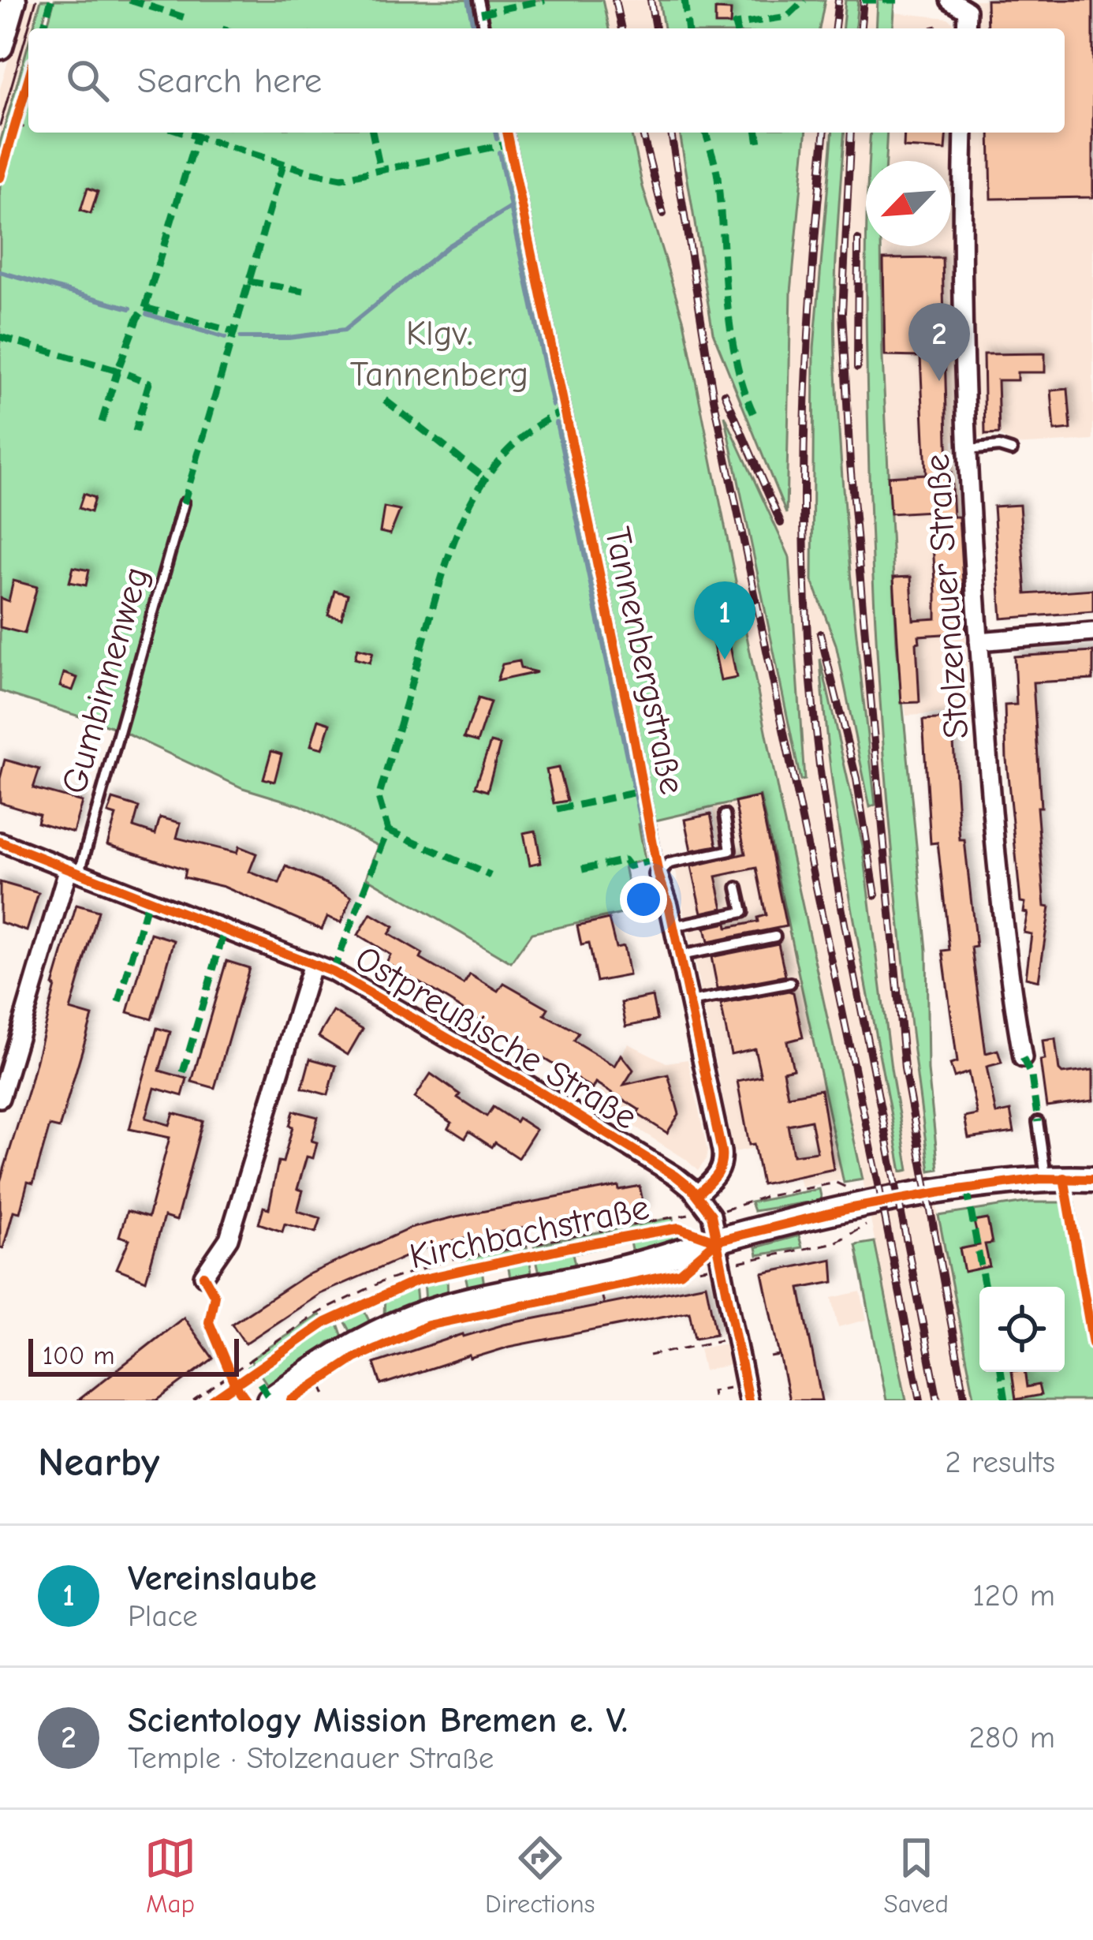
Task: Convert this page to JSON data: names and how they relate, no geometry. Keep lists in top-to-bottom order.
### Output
{
  "streets": {
    "main road": ["Kirchbachstraße"],
    "street": ["Stolzenauer Straße", "Tannenbergstraße", "Ostpreußische Straße"],
    "lane": ["Gumbinnenweg"]
  },
  "crossings": [
    ["Tannenbergstraße", "Ostpreußische Straße"],
    ["Gumbinnenweg", "Ostpreußische Straße"],
    ["Ostpreußische Straße", "Kirchbachstraße"]
  ],
  "parks": ["Klgv. Tannenberg"],
  "scale_bar": "100 m",
  "north": "bottom left",
  "page": {
    "search": "Search here",
    "pins": ["2", "1"],
    "scale": "100 m",
    "heading": ["Nearby", "2 results"],
    "list": [
      {
        "mark": "1",
        "name": "Vereinslaube",
        "note": "Place",
        "value": "120 m"
      },
      {
        "mark": "2",
        "name": "Scientology Mission Bremen e. V.",
        "note": "Temple · Stolzenauer Straße",
        "value": "280 m"
      }
    ],
    "nav": ["Map", "Directions", "Saved"]
  }
}
